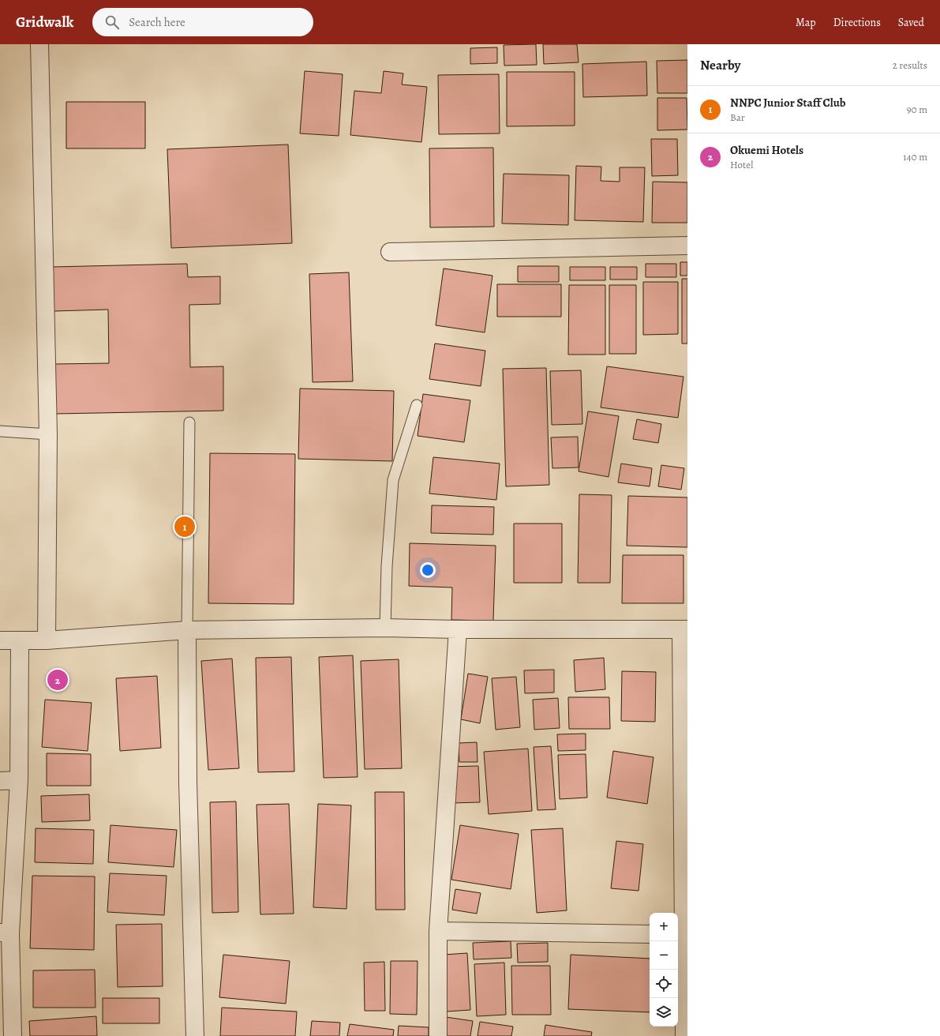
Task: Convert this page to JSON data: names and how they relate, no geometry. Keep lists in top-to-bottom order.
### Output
{
  "page": {
    "header": "Gridwalk",
    "search": "Search here",
    "nav": ["Map", "Directions", "Saved"],
    "heading": ["Nearby", "2 results"],
    "list": [
      {
        "mark": "1",
        "name": "NNPC Junior Staff Club",
        "note": "Bar",
        "value": "90 m"
      },
      {
        "mark": "2",
        "name": "Okuemi Hotels",
        "note": "Hotel",
        "value": "140 m"
      }
    ],
    "pins": ["1", "2"],
    "map_buttons": ["+", "−"]
  }
}
